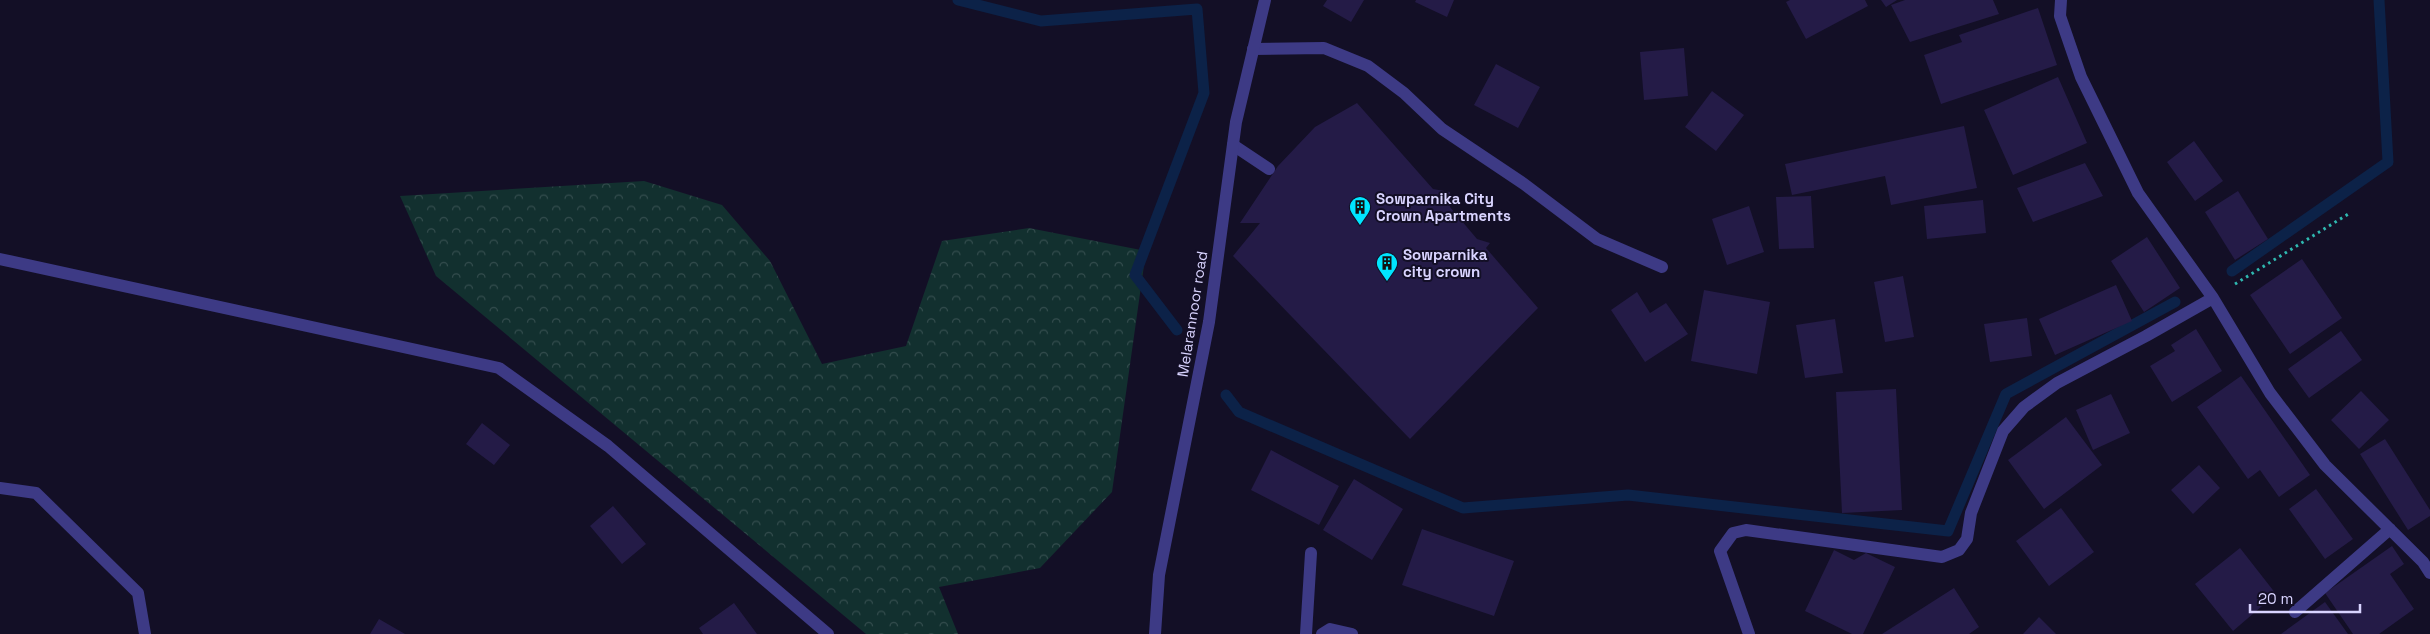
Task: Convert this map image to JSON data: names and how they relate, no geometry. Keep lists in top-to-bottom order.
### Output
{
  "streets": {
    "street": ["Melarannoor road"]
  },
  "places": {
    "building": ["Sowparnika City Crown Apartments", "Sowparnika city crown"]
  },
  "scale_bar": "20 m"
}
